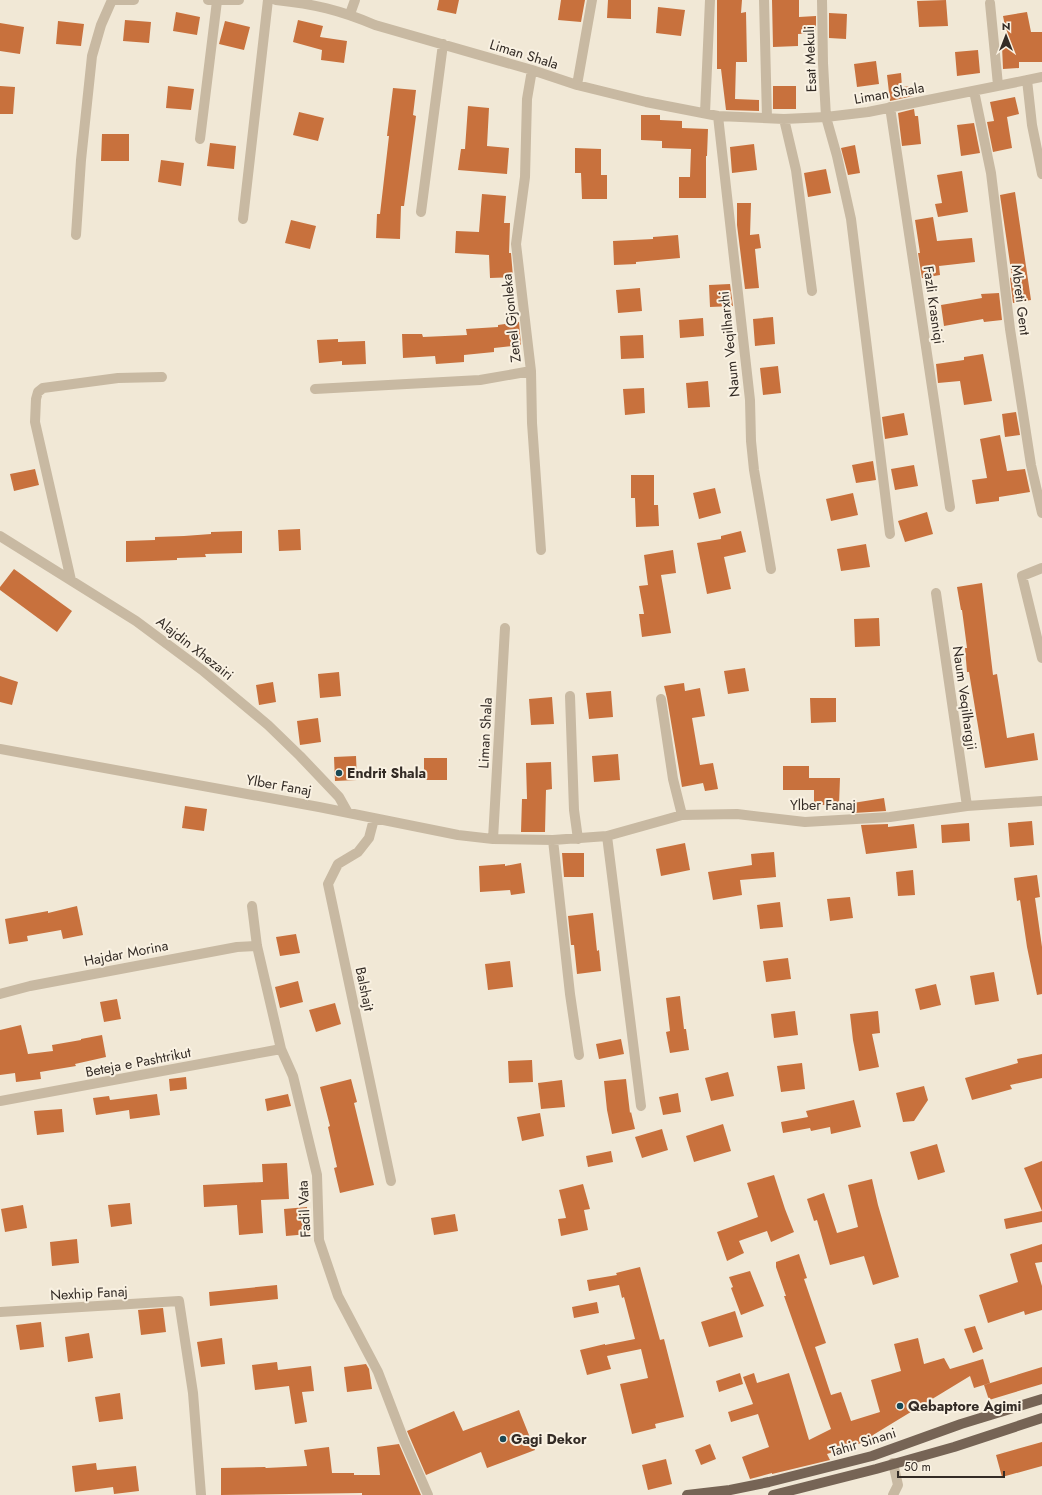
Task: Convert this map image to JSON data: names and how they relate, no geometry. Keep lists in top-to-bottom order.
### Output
{
  "streets": {
    "main road": ["Tahir Sinani"],
    "street": [
      "Liman Shala",
      "Esat Mekuli",
      "Mbreti Gent",
      "Fazli Krasniqi",
      "Zenel Gjonleka",
      "Naum Veqilharxhi",
      "Alajdin Xhezairi",
      "Naum Veqilhargji",
      "Ylber Fanaj",
      "Hajdar Morina",
      "Balshajt",
      "Beteja e Pashtrikut",
      "Fadil Vata",
      "Nexhip Fanaj"
    ]
  },
  "crossings": [
    ["Liman Shala", "Esat Mekuli"],
    ["Liman Shala", "Mbreti Gent"],
    ["Liman Shala", "Fazli Krasniqi"],
    ["Liman Shala", "Zenel Gjonleka"],
    ["Liman Shala", "Naum Veqilharxhi"],
    ["Liman Shala", "Ylber Fanaj"],
    ["Alajdin Xhezairi", "Ylber Fanaj"],
    ["Naum Veqilhargji", "Ylber Fanaj"],
    ["Ylber Fanaj", "Balshajt"],
    ["Hajdar Morina", "Fadil Vata"],
    ["Beteja e Pashtrikut", "Fadil Vata"]
  ],
  "places": ["Endrit Shala", "Qebaptore Agimi", "Gagi Dekor"],
  "scale_bar": "50 m",
  "north": "top"
}
